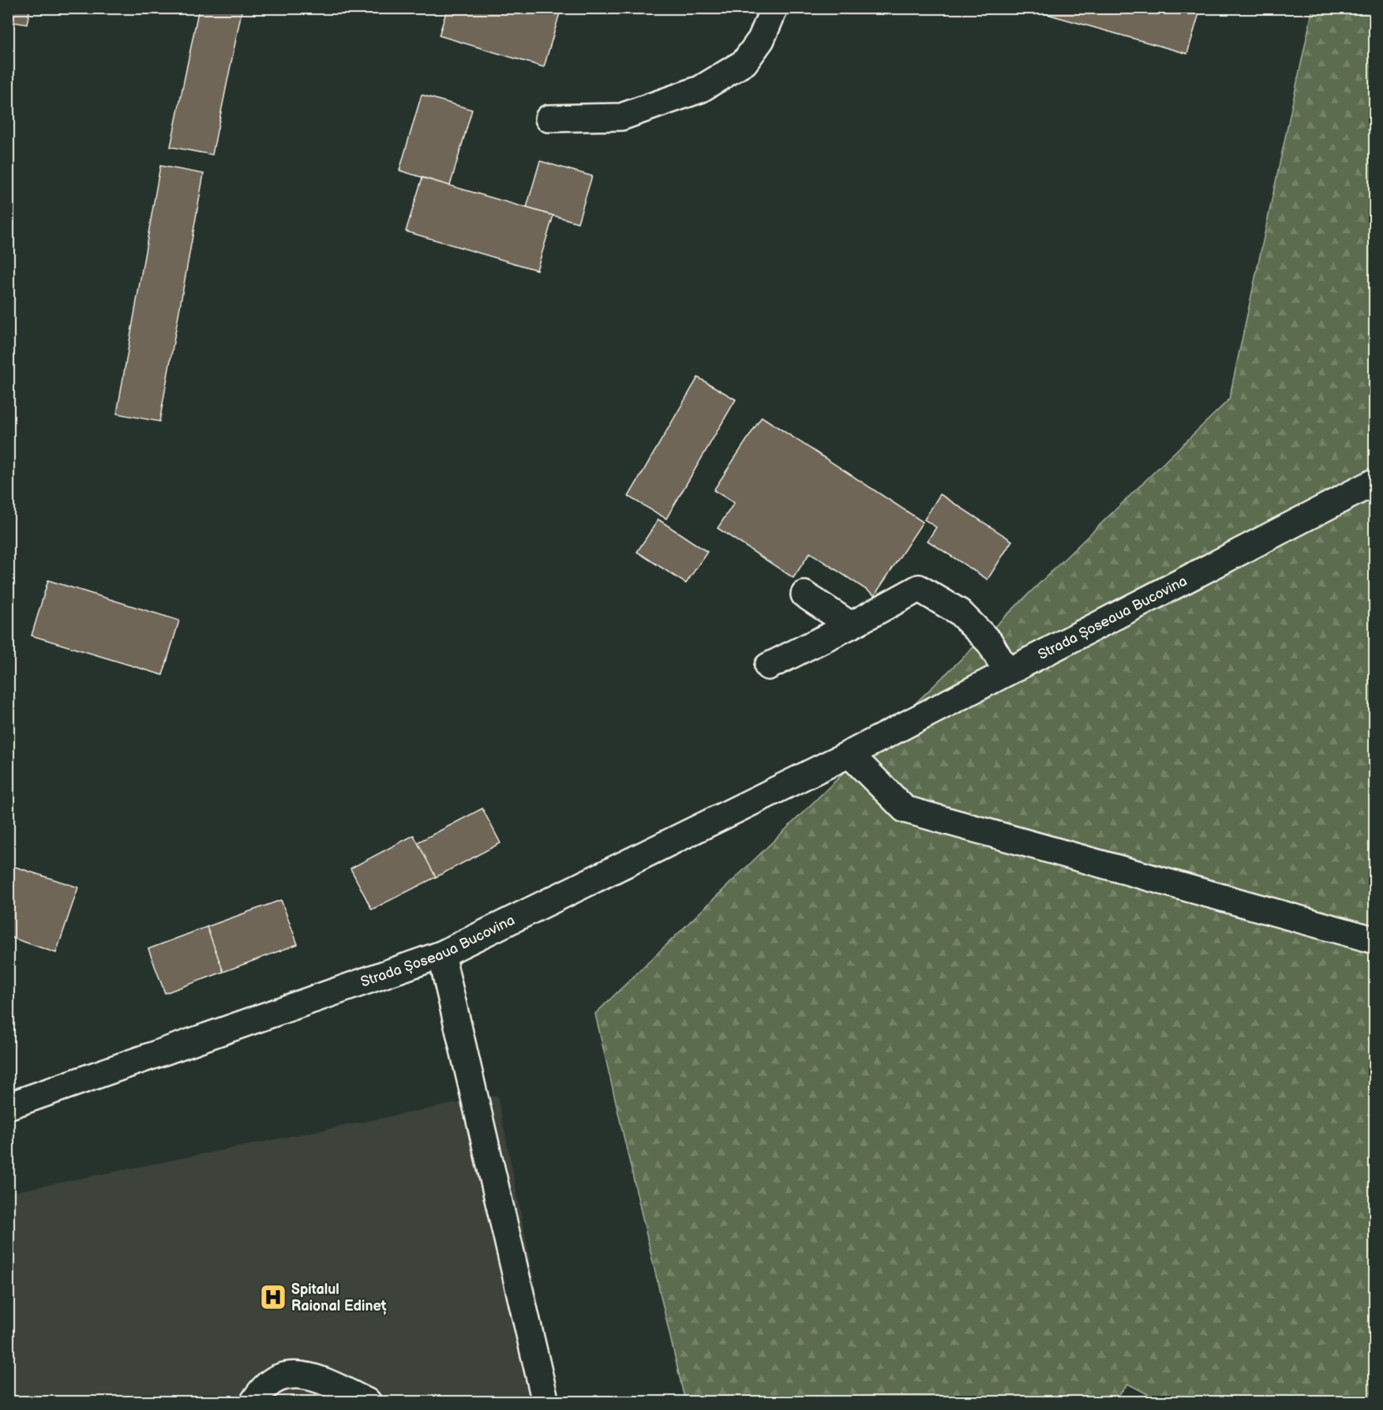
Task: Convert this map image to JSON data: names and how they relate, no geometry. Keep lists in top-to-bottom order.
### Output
{
  "streets": {
    "main road": ["Strada Șoseaua Bucovina"]
  },
  "places": {
    "hospital": ["Spitalul Raional Edineț"]
  }
}
